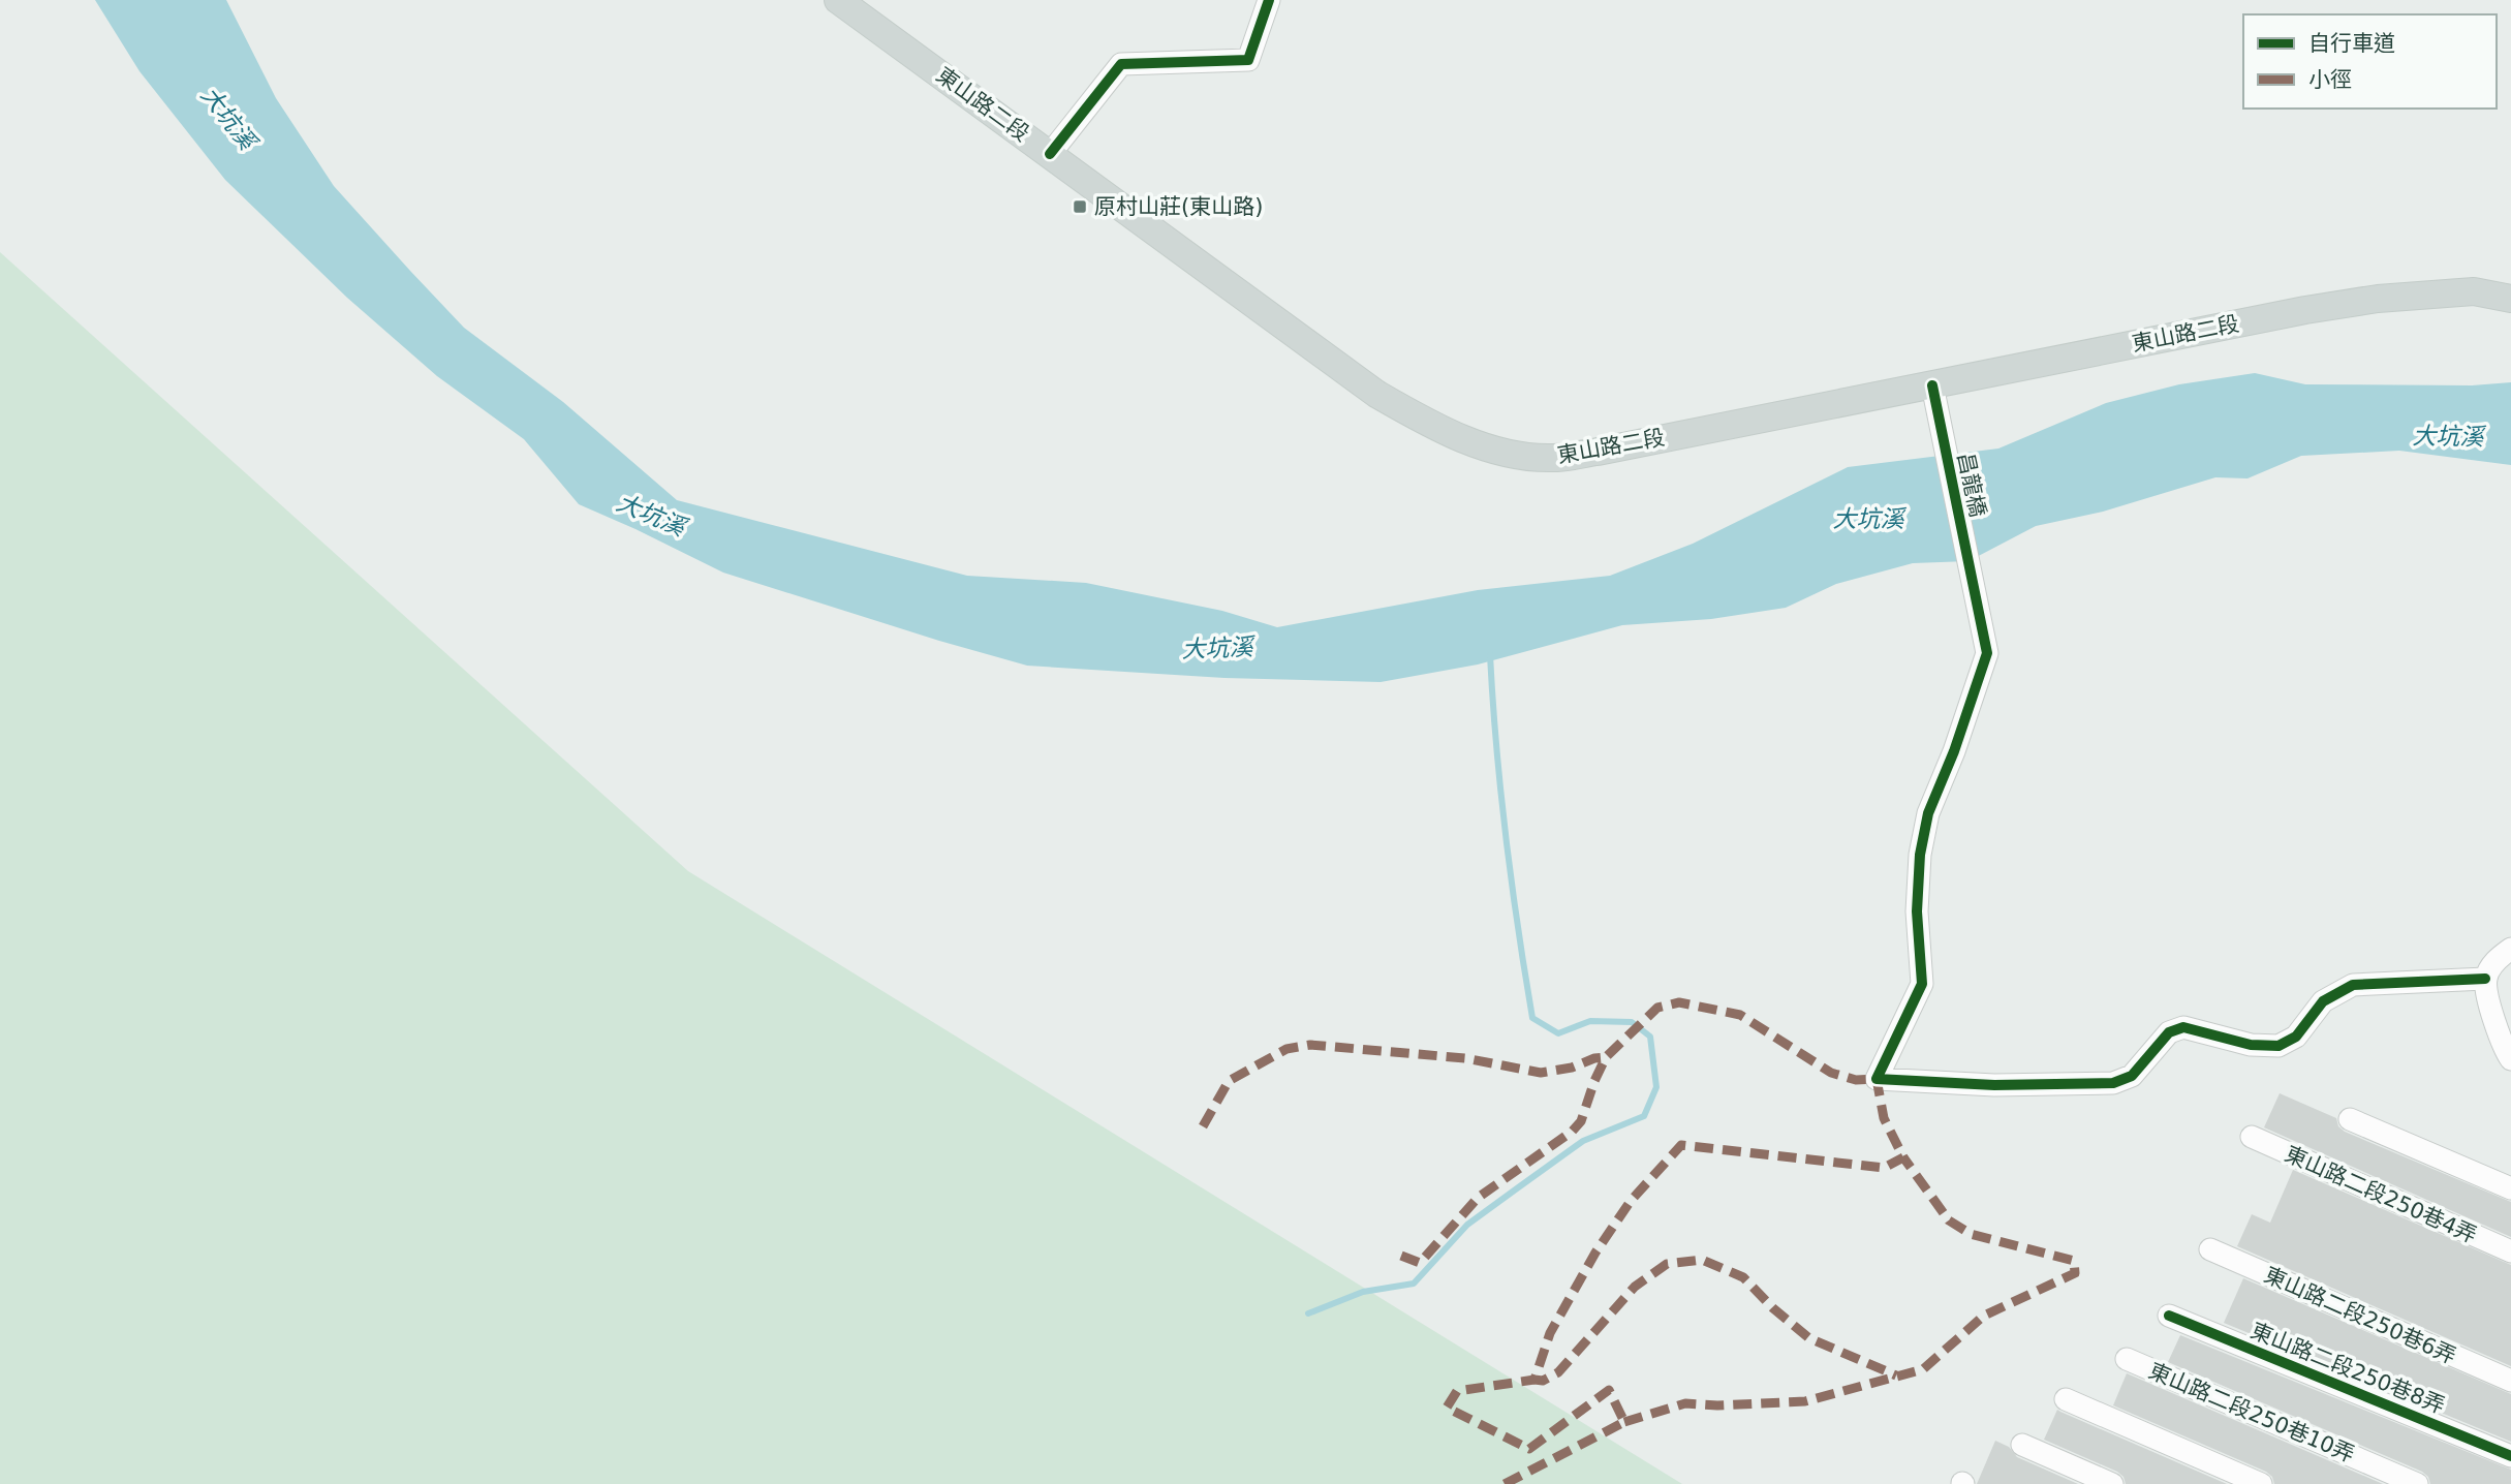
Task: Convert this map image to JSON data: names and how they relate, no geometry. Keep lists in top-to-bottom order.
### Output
{
  "streets": {
    "main road": ["東山路二段"],
    "street": [
      "昌龍橋",
      "東山路二段250巷4弄",
      "東山路二段250巷6弄",
      "東山路二段250巷8弄",
      "東山路二段250巷10弄"
    ]
  },
  "crossings": [
    ["東山路二段", "昌龍橋"]
  ],
  "water": ["大坑溪"],
  "places": {
    "transit": ["原村山莊(東山路)"]
  },
  "legend": ["自行車道", "小徑"]
}
